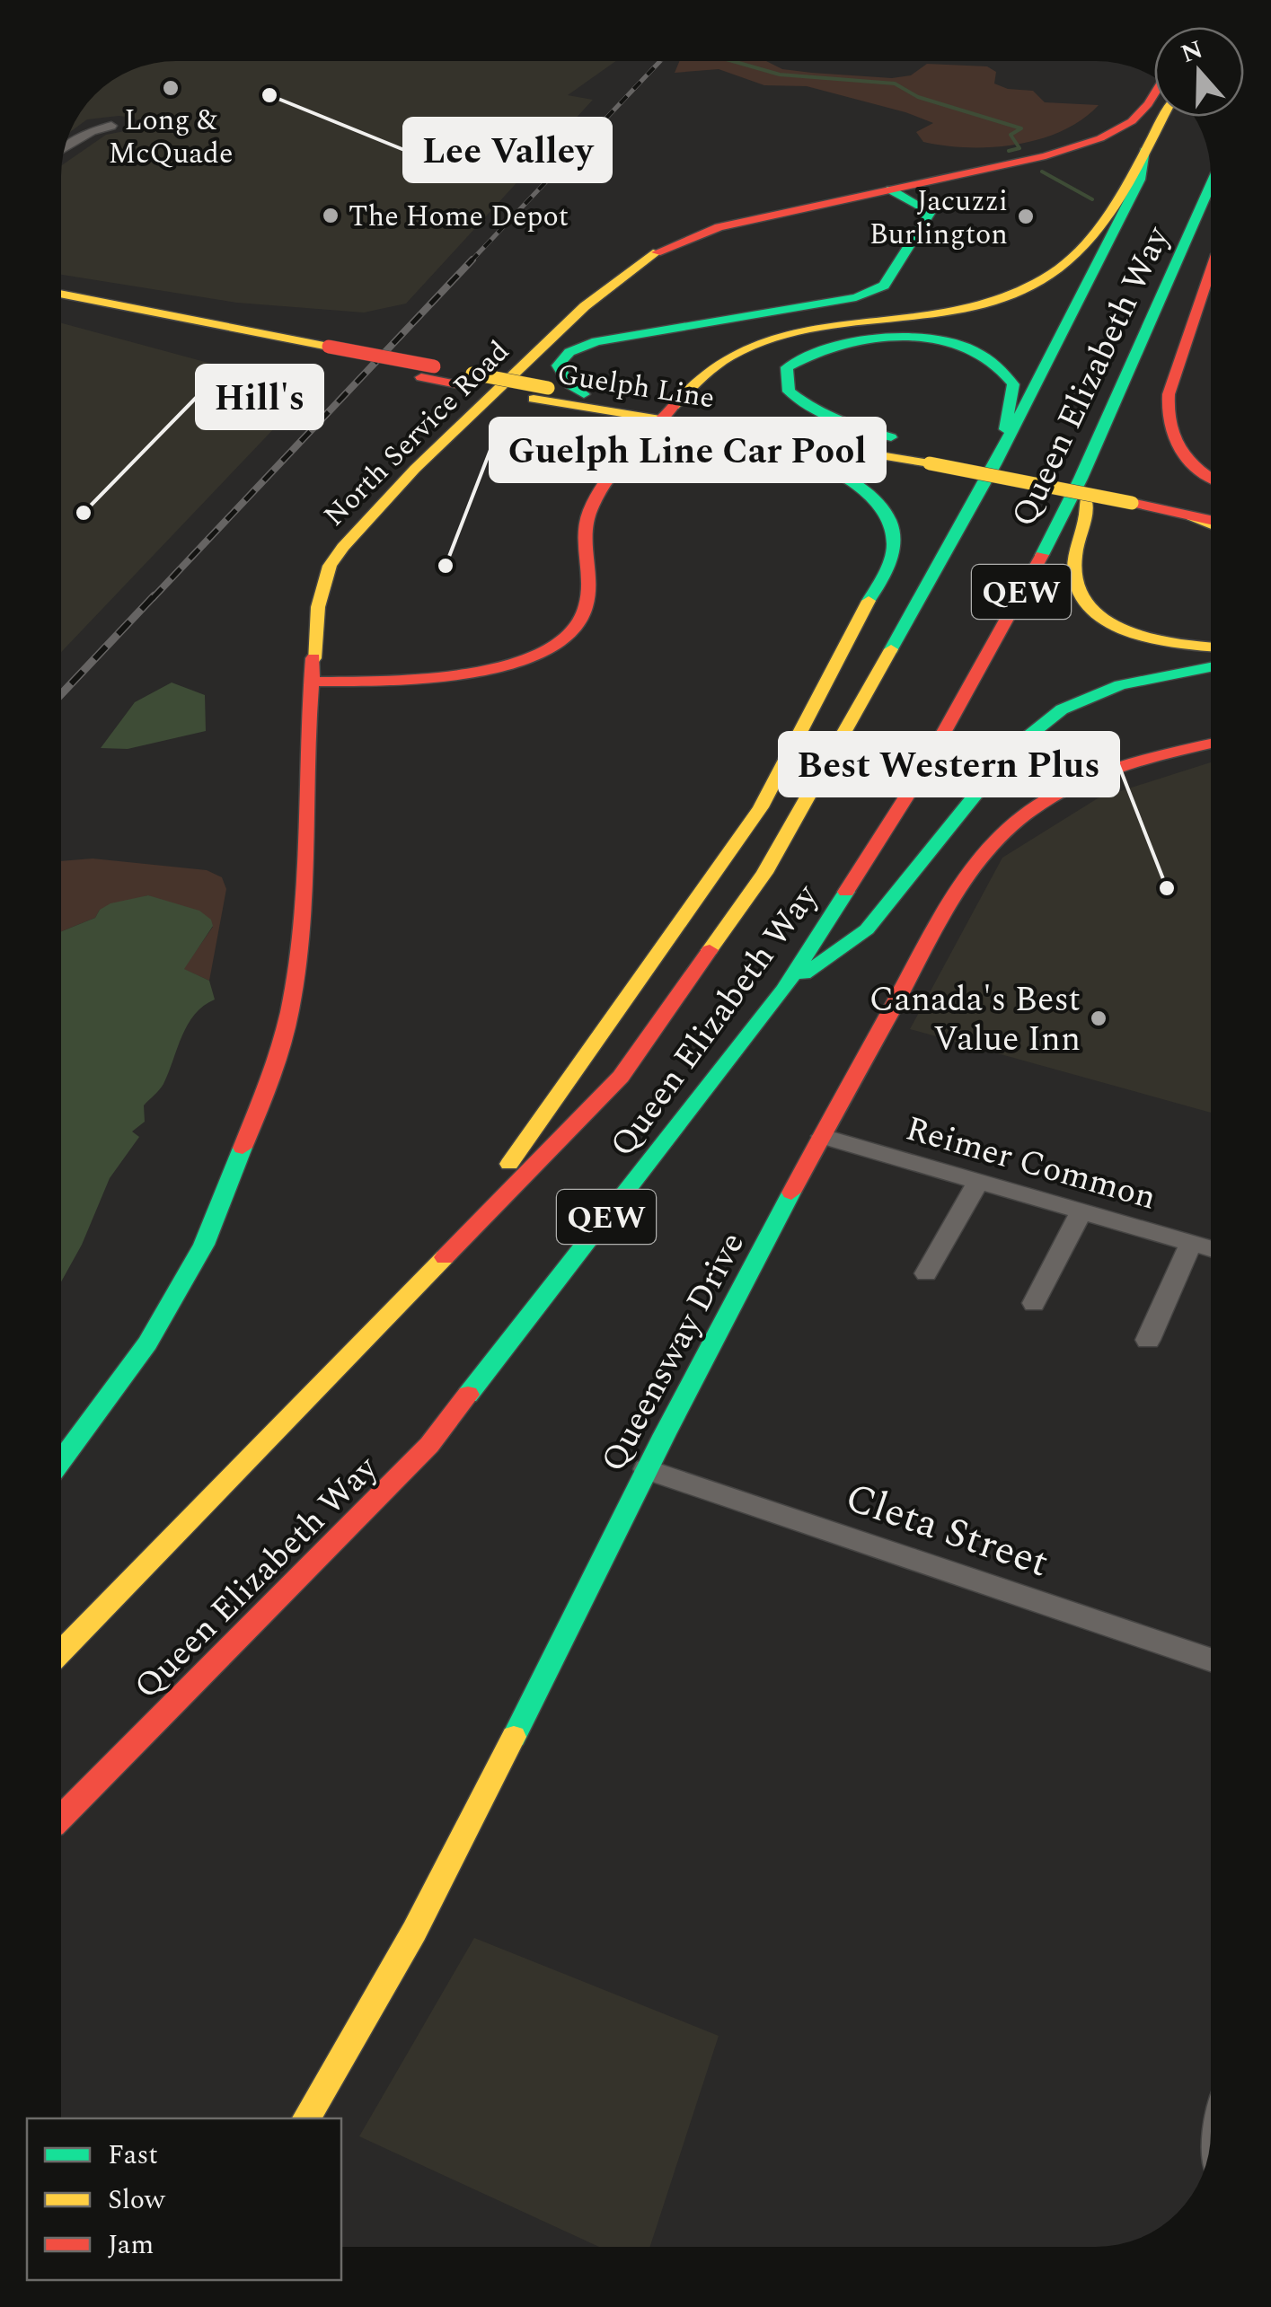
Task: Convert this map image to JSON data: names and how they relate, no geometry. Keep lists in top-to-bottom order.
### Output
{
  "streets": {
    "main road": [
      "Queen Elizabeth Way",
      "Guelph Line",
      "North Service Road",
      "QEW",
      "Queensway Drive"
    ],
    "street": ["Reimer Common", "Cleta Street"]
  },
  "crossings": [
    ["Reimer Common", "Queensway Drive"],
    ["Queensway Drive", "Cleta Street"]
  ],
  "places": [
    "Long & McQuade",
    "Lee Valley",
    "The Home Depot",
    "Jacuzzi Burlington",
    "Hill's",
    "Guelph Line Car Pool",
    "Best Western Plus",
    "Canada's Best Value Inn"
  ],
  "legend": ["Fast", "Slow", "Jam"],
  "north": "top"
}
